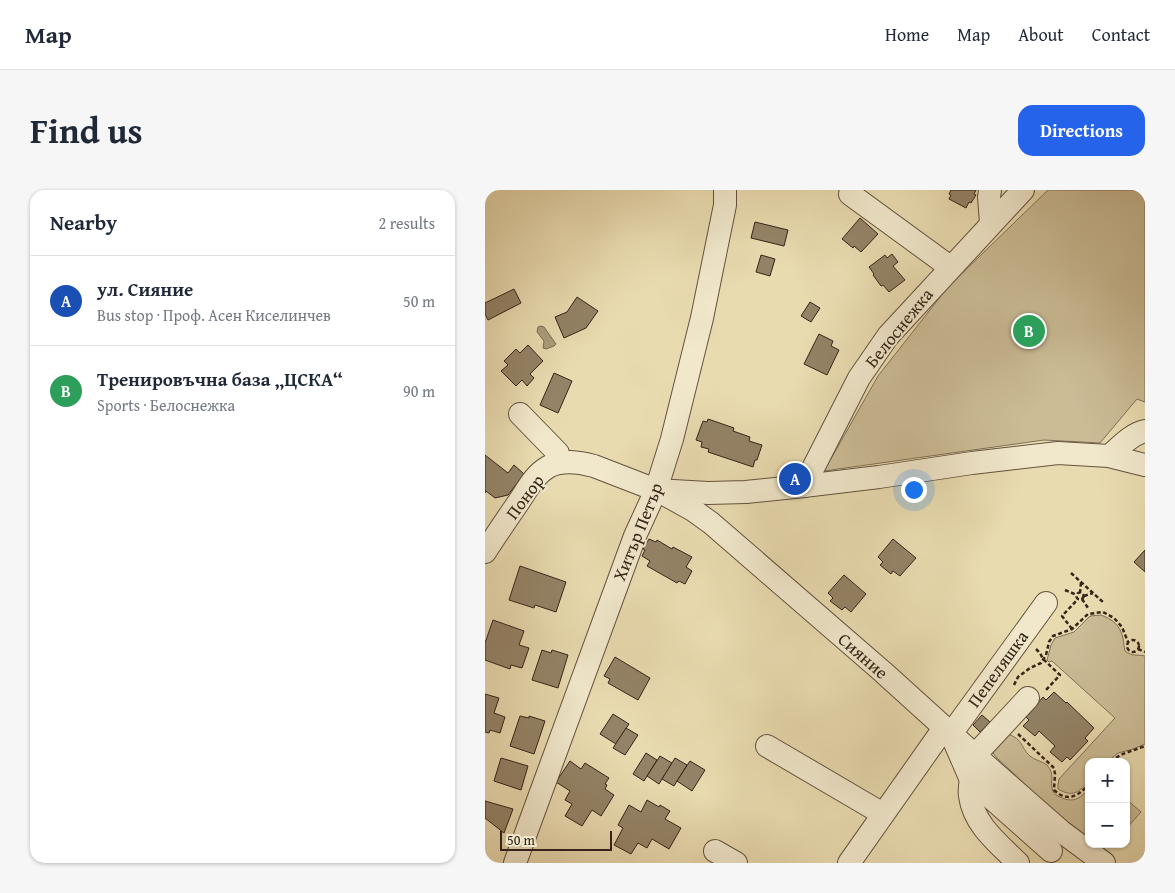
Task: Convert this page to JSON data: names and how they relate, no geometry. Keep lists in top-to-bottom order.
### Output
{
  "streets": {
    "street": [
      "Белоснежка",
      "Понор",
      "Хитър Петър",
      "Сияние",
      "Пепеляшка"
    ]
  },
  "crossings": [
    ["Хитър Петър", "Сияние"],
    ["Сияние", "Пепеляшка"]
  ],
  "scale_bar": "50 m",
  "page": {
    "header": "Map",
    "nav": [
      "Home",
      "Map",
      "About",
      "Contact"
    ],
    "title": "Find us",
    "buttons": "Directions",
    "heading": ["Nearby", "2 results"],
    "list": [
      {
        "mark": "A",
        "name": "ул. Сияние",
        "note": "Bus stop · Проф. Асен Киселинчев",
        "value": "50 m"
      },
      {
        "mark": "B",
        "name": "Тренировъчна база „ЦСКА“",
        "note": "Sports · Белоснежка",
        "value": "90 m"
      }
    ],
    "pins": ["B", "A"],
    "map_buttons": ["+", "−"],
    "scale": "50 m"
  }
}
